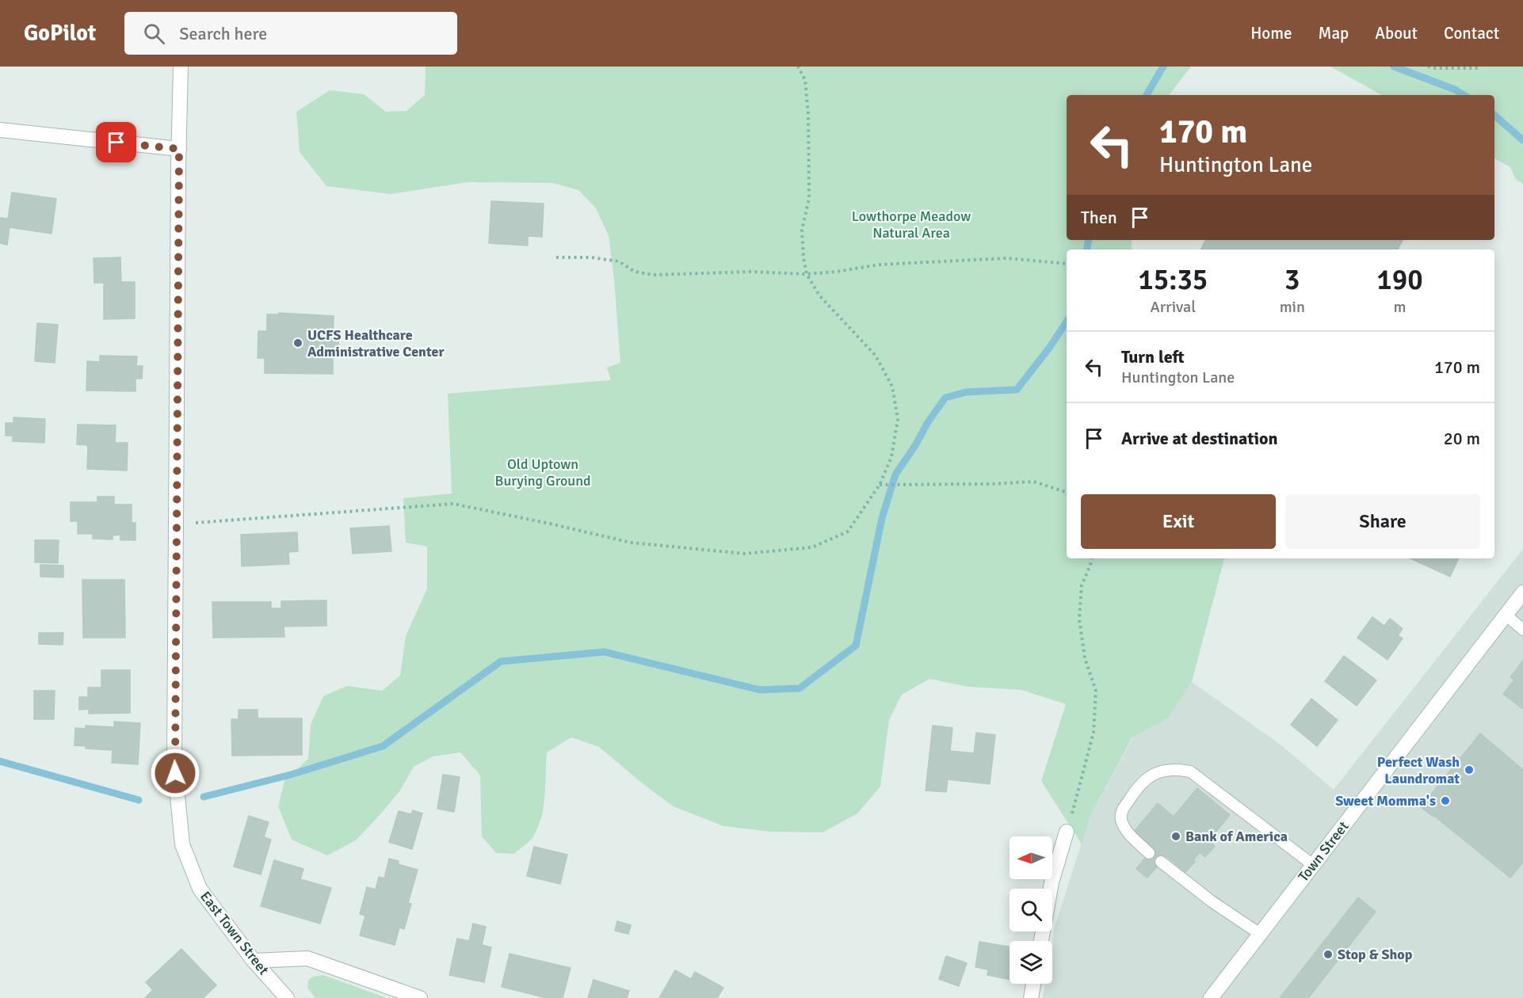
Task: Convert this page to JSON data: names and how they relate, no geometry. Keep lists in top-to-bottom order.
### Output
{
  "streets": {
    "street": ["Town Street", "East Town Street"]
  },
  "parks": ["Lowthorpe Meadow Natural Area", "Old Uptown Burying Ground"],
  "places": [
    "UCFS Healthcare Administrative Center",
    "Perfect Wash Laundromat",
    "Sweet Momma's",
    "Bank of America",
    "Stop & Shop"
  ],
  "north": "left",
  "page": {
    "header": "GoPilot",
    "search": "Search here",
    "nav": [
      "Home",
      "Map",
      "About",
      "Contact"
    ],
    "turn": ["170 m", "Huntington Lane"],
    "then": "Then",
    "eta": [
      "15:35",
      "Arrival",
      "3",
      "min",
      "190",
      "m"
    ],
    "list": [
      {
        "name": "Turn left",
        "note": "Huntington Lane",
        "value": "170 m"
      },
      {
        "name": "Arrive at destination",
        "value": "20 m"
      }
    ],
    "buttons": ["Exit", "Share"]
  }
}
